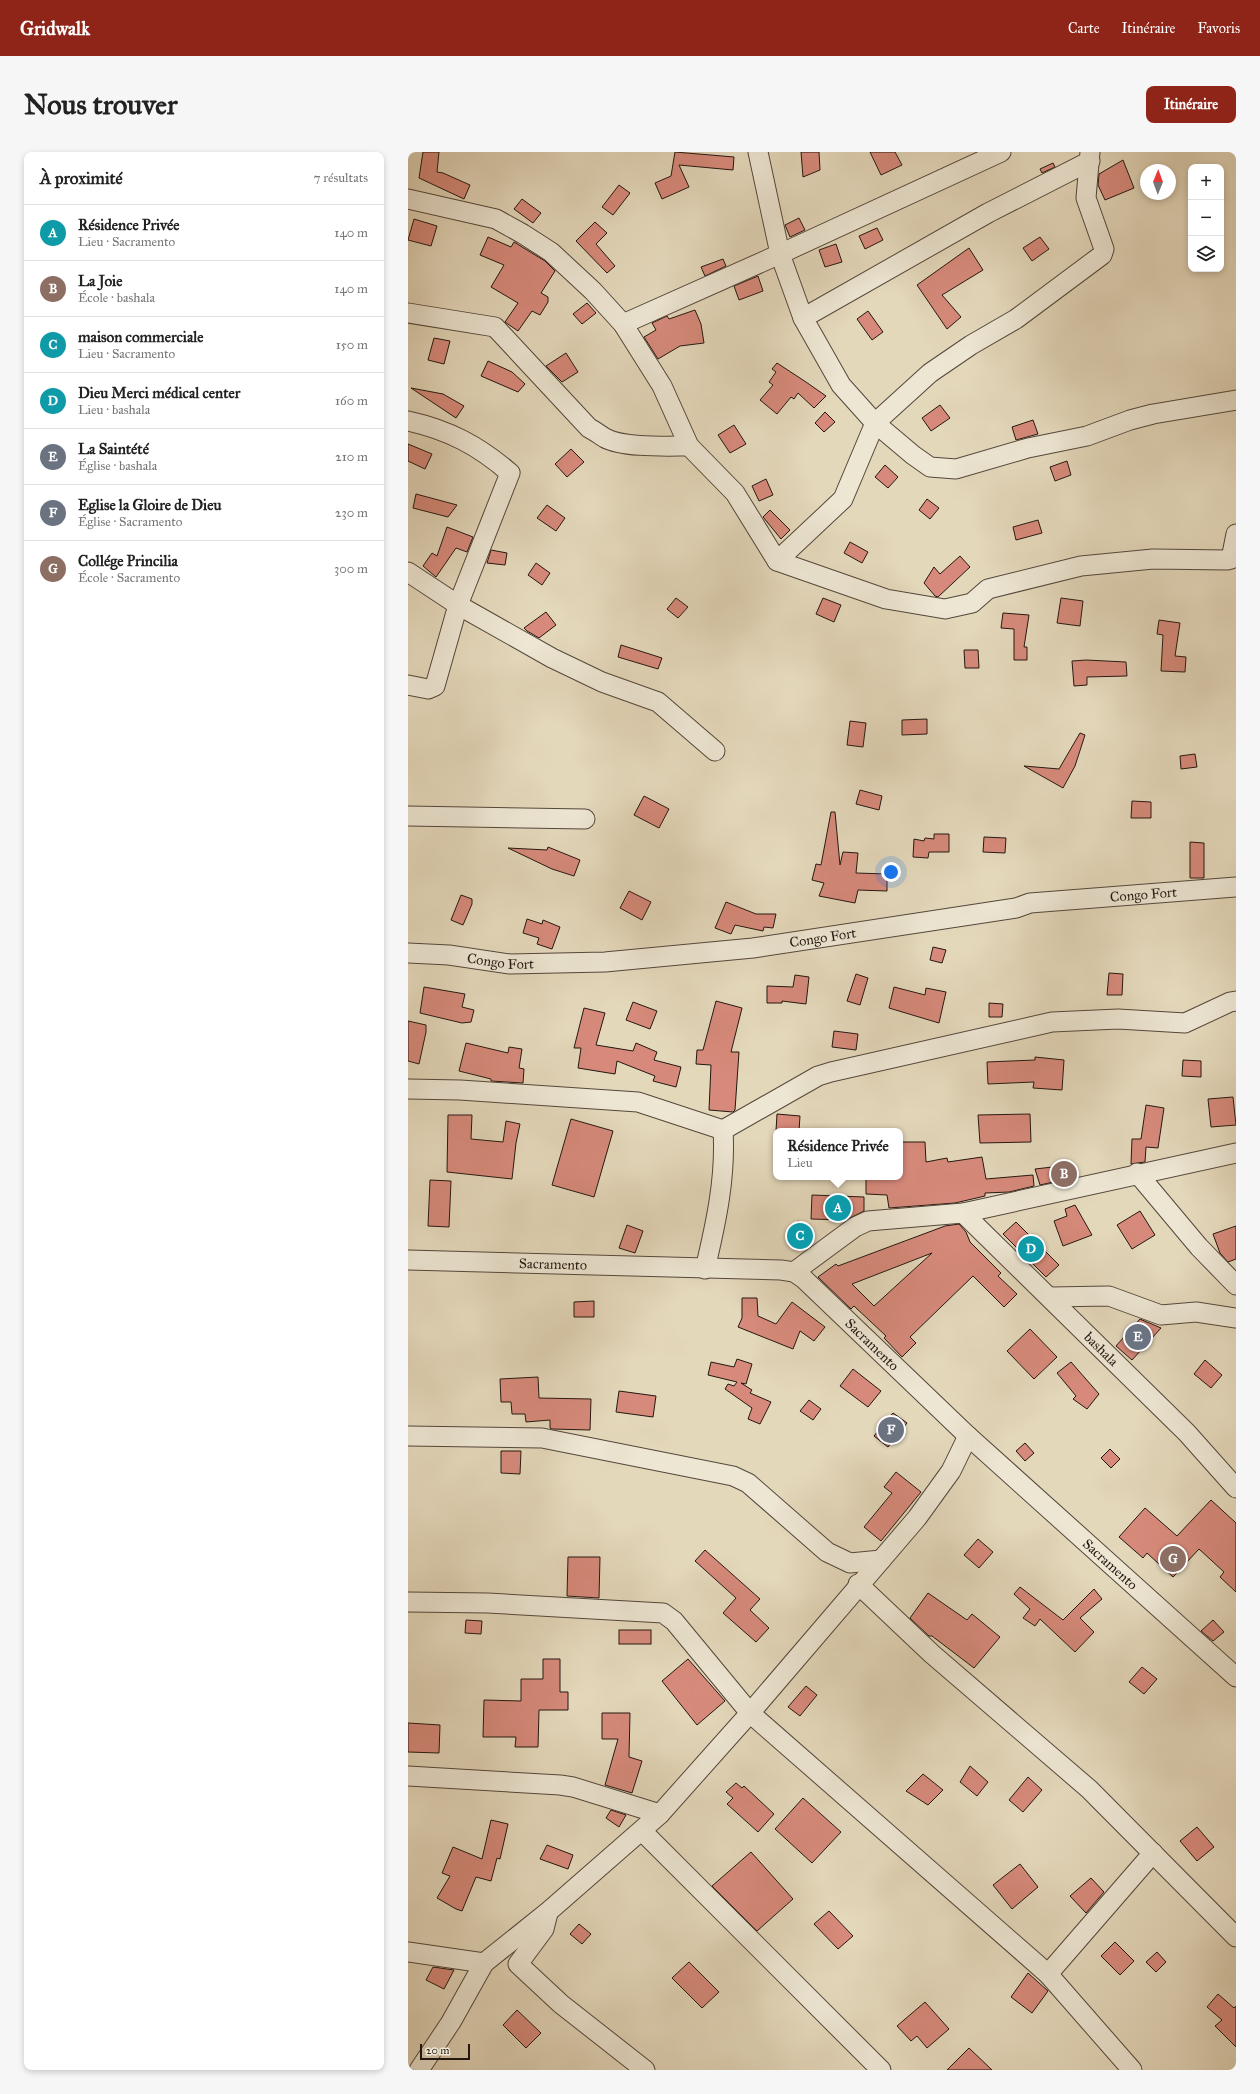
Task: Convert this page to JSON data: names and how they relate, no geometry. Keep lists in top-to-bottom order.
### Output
{
  "streets": {
    "street": ["Congo Fort", "Sacramento", "bashala"]
  },
  "scale_bar": "20 m",
  "north": "top",
  "page": {
    "header": "Gridwalk",
    "nav": ["Carte", "Itinéraire", "Favoris"],
    "buttons": "Itinéraire",
    "title": "Nous trouver",
    "heading": ["À proximité", "7 résultats"],
    "map_buttons": ["+", "−"],
    "list": [
      {
        "mark": "A",
        "name": "Résidence Privée",
        "note": "Lieu · Sacramento",
        "value": "140 m"
      },
      {
        "mark": "B",
        "name": "La Joie",
        "note": "École · bashala",
        "value": "140 m"
      },
      {
        "mark": "C",
        "name": "maison commerciale",
        "note": "Lieu · Sacramento",
        "value": "150 m"
      },
      {
        "mark": "D",
        "name": "Dieu Merci médical center",
        "note": "Lieu · bashala",
        "value": "160 m"
      },
      {
        "mark": "E",
        "name": "La Saintété",
        "note": "Église · bashala",
        "value": "210 m"
      },
      {
        "mark": "F",
        "name": "Eglise la Gloire de Dieu",
        "note": "Église · Sacramento",
        "value": "230 m"
      },
      {
        "mark": "G",
        "name": "Collége Princilia",
        "note": "École · Sacramento",
        "value": "300 m"
      }
    ],
    "popup": ["Résidence Privée", "Lieu"],
    "pins": [
      "B",
      "A",
      "C",
      "D",
      "E",
      "F",
      "G"
    ],
    "scale": "20 m"
  }
}
